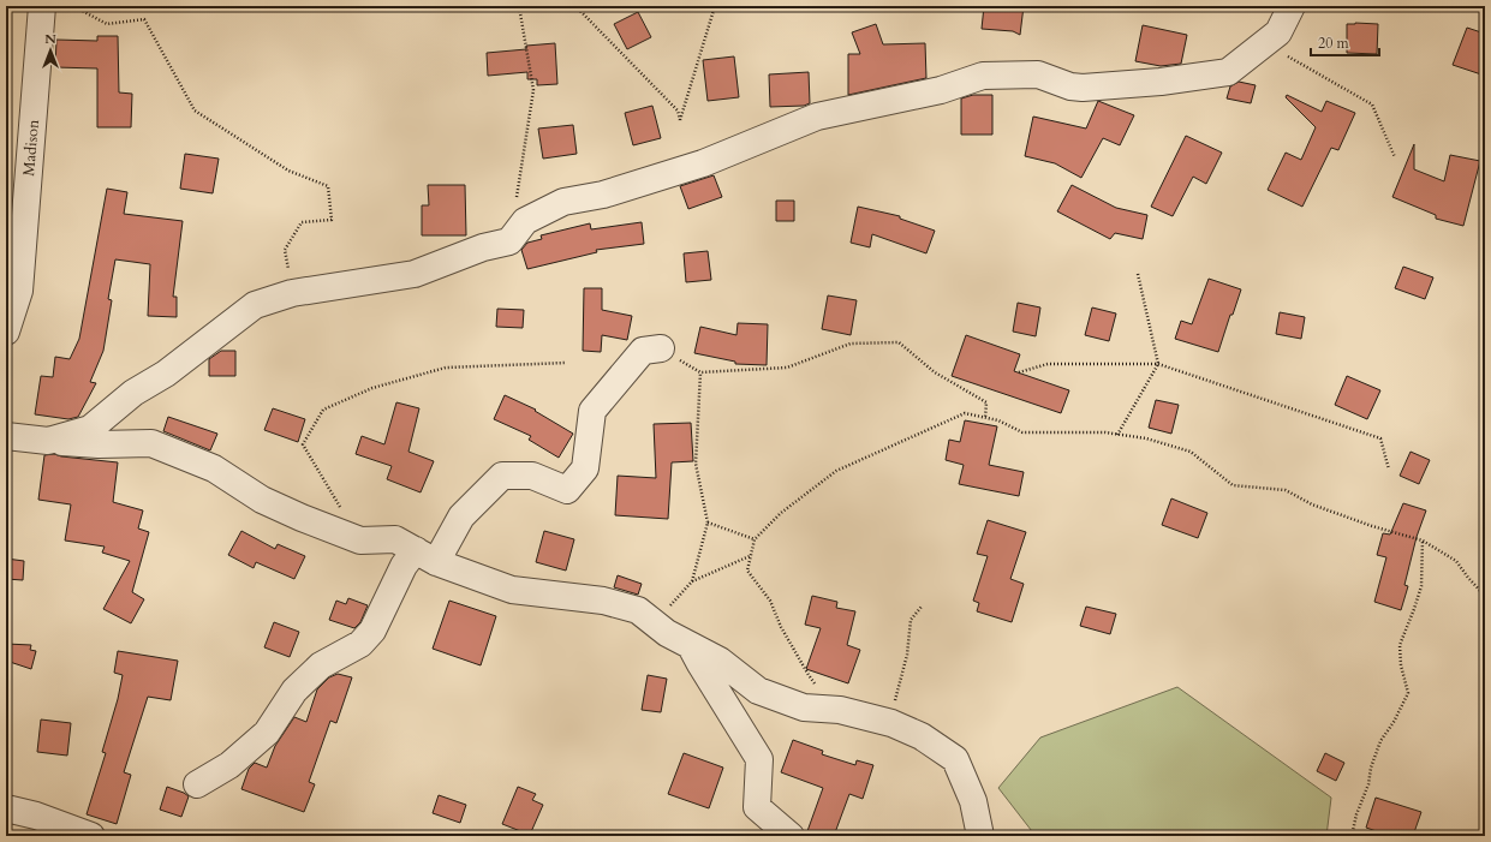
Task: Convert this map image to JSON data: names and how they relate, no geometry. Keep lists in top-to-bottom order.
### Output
{
  "streets": {
    "street": ["Madison"]
  },
  "scale_bar": "20 m",
  "north": "top"
}
